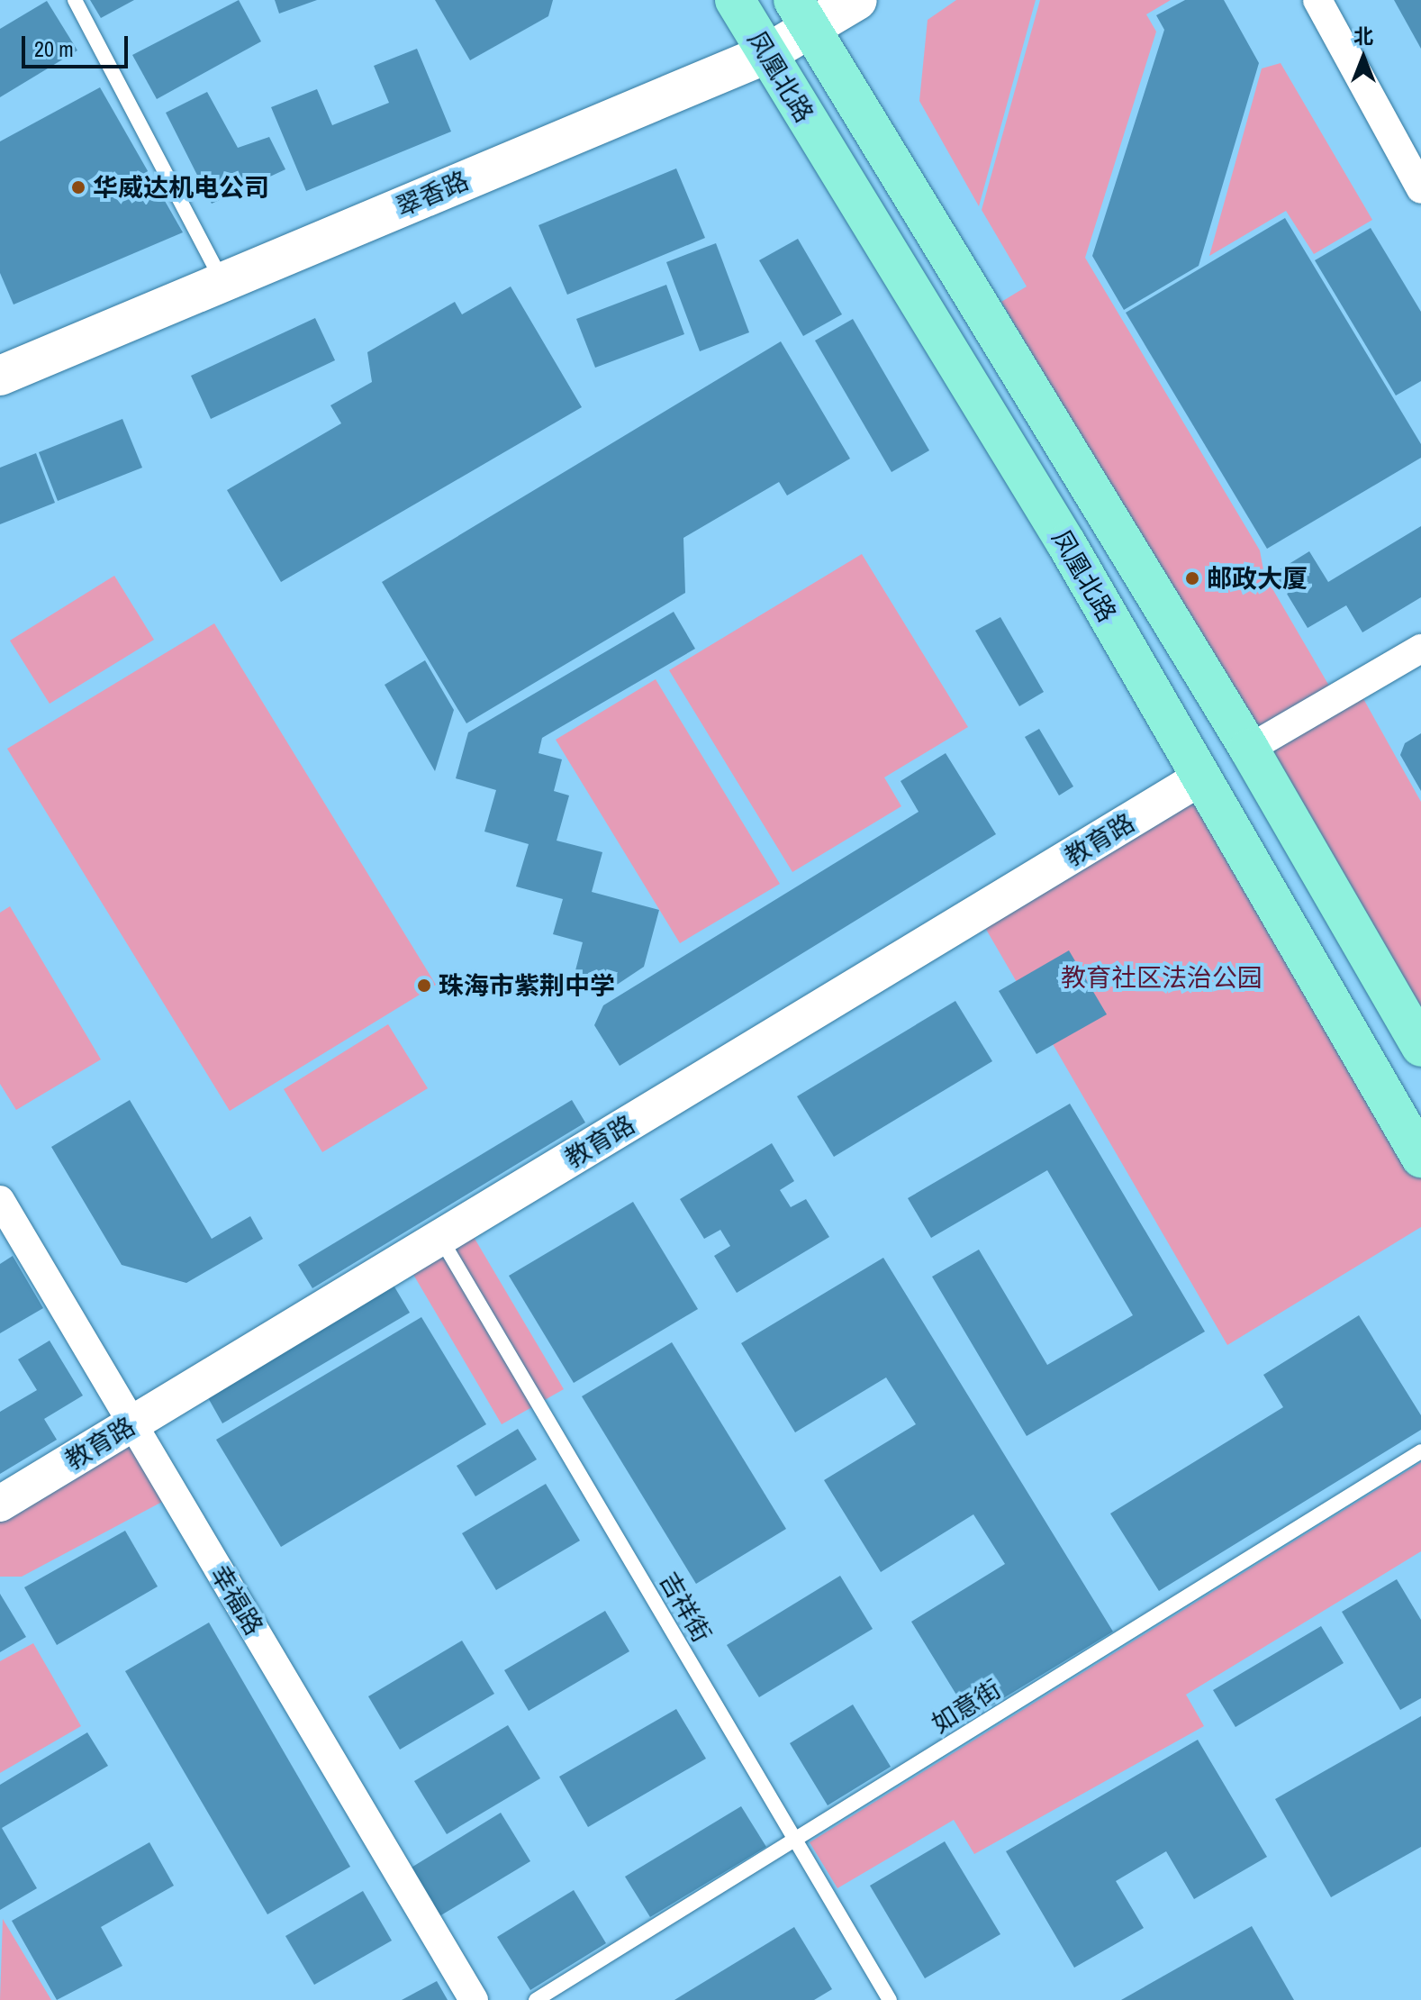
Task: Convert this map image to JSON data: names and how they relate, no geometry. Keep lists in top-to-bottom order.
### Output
{
  "streets": {
    "main road": ["凤凰北路", "翠香路"],
    "street": ["教育路", "幸福路"],
    "lane": ["吉祥街", "如意街"]
  },
  "crossings": [
    ["凤凰北路", "翠香路"],
    ["凤凰北路", "教育路"],
    ["教育路", "幸福路"],
    ["教育路", "吉祥街"],
    ["吉祥街", "如意街"]
  ],
  "parks": ["教育社区法治公园"],
  "places": ["华威达机电公司", "邮政大厦", "珠海市紫荆中学"],
  "scale_bar": "20 m",
  "north": "top"
}
